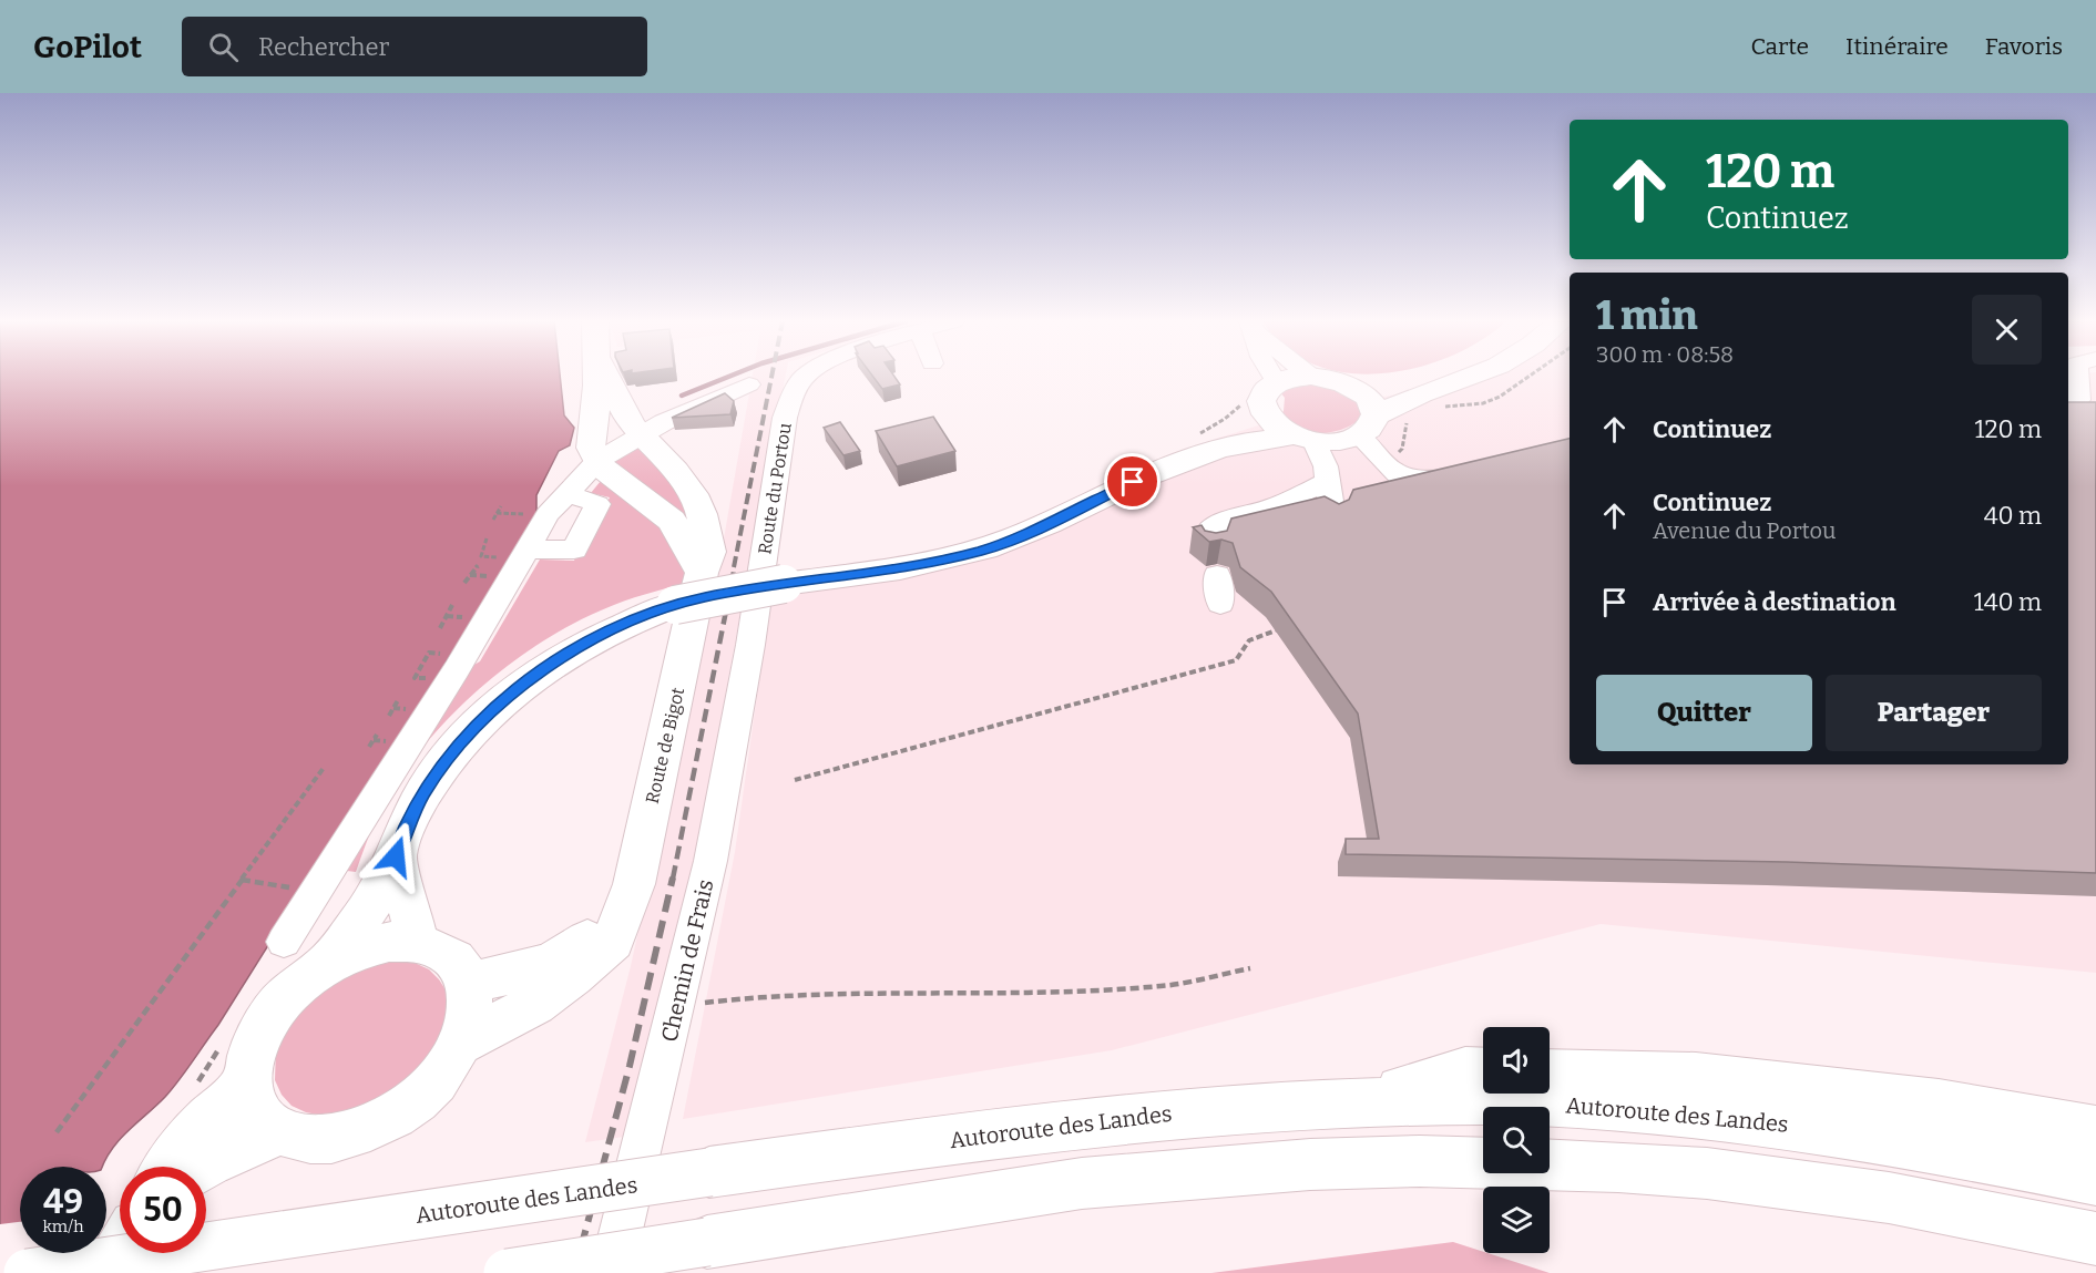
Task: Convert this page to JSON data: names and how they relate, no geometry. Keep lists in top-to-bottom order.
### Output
{
  "streets": {
    "main road": ["Route de Bigot", "Autoroute des Landes"],
    "street": ["Route du Portou", "Chemin de Frais"]
  },
  "crossings": [
    ["Route du Portou", "Chemin de Frais"]
  ],
  "page": {
    "header": "GoPilot",
    "search": "Rechercher",
    "nav": ["Carte", "Itinéraire", "Favoris"],
    "turn": ["120 m", "Continuez"],
    "heading": ["1 min", "300 m · 08:58"],
    "list": [
      {
        "name": "Continuez",
        "value": "120 m"
      },
      {
        "name": "Continuez",
        "note": "Avenue du Portou",
        "value": "40 m"
      },
      {
        "name": "Arrivée à destination",
        "value": "140 m"
      }
    ],
    "buttons": ["Quitter", "Partager"],
    "speed": "49 km/h",
    "limit": "50"
  }
}
